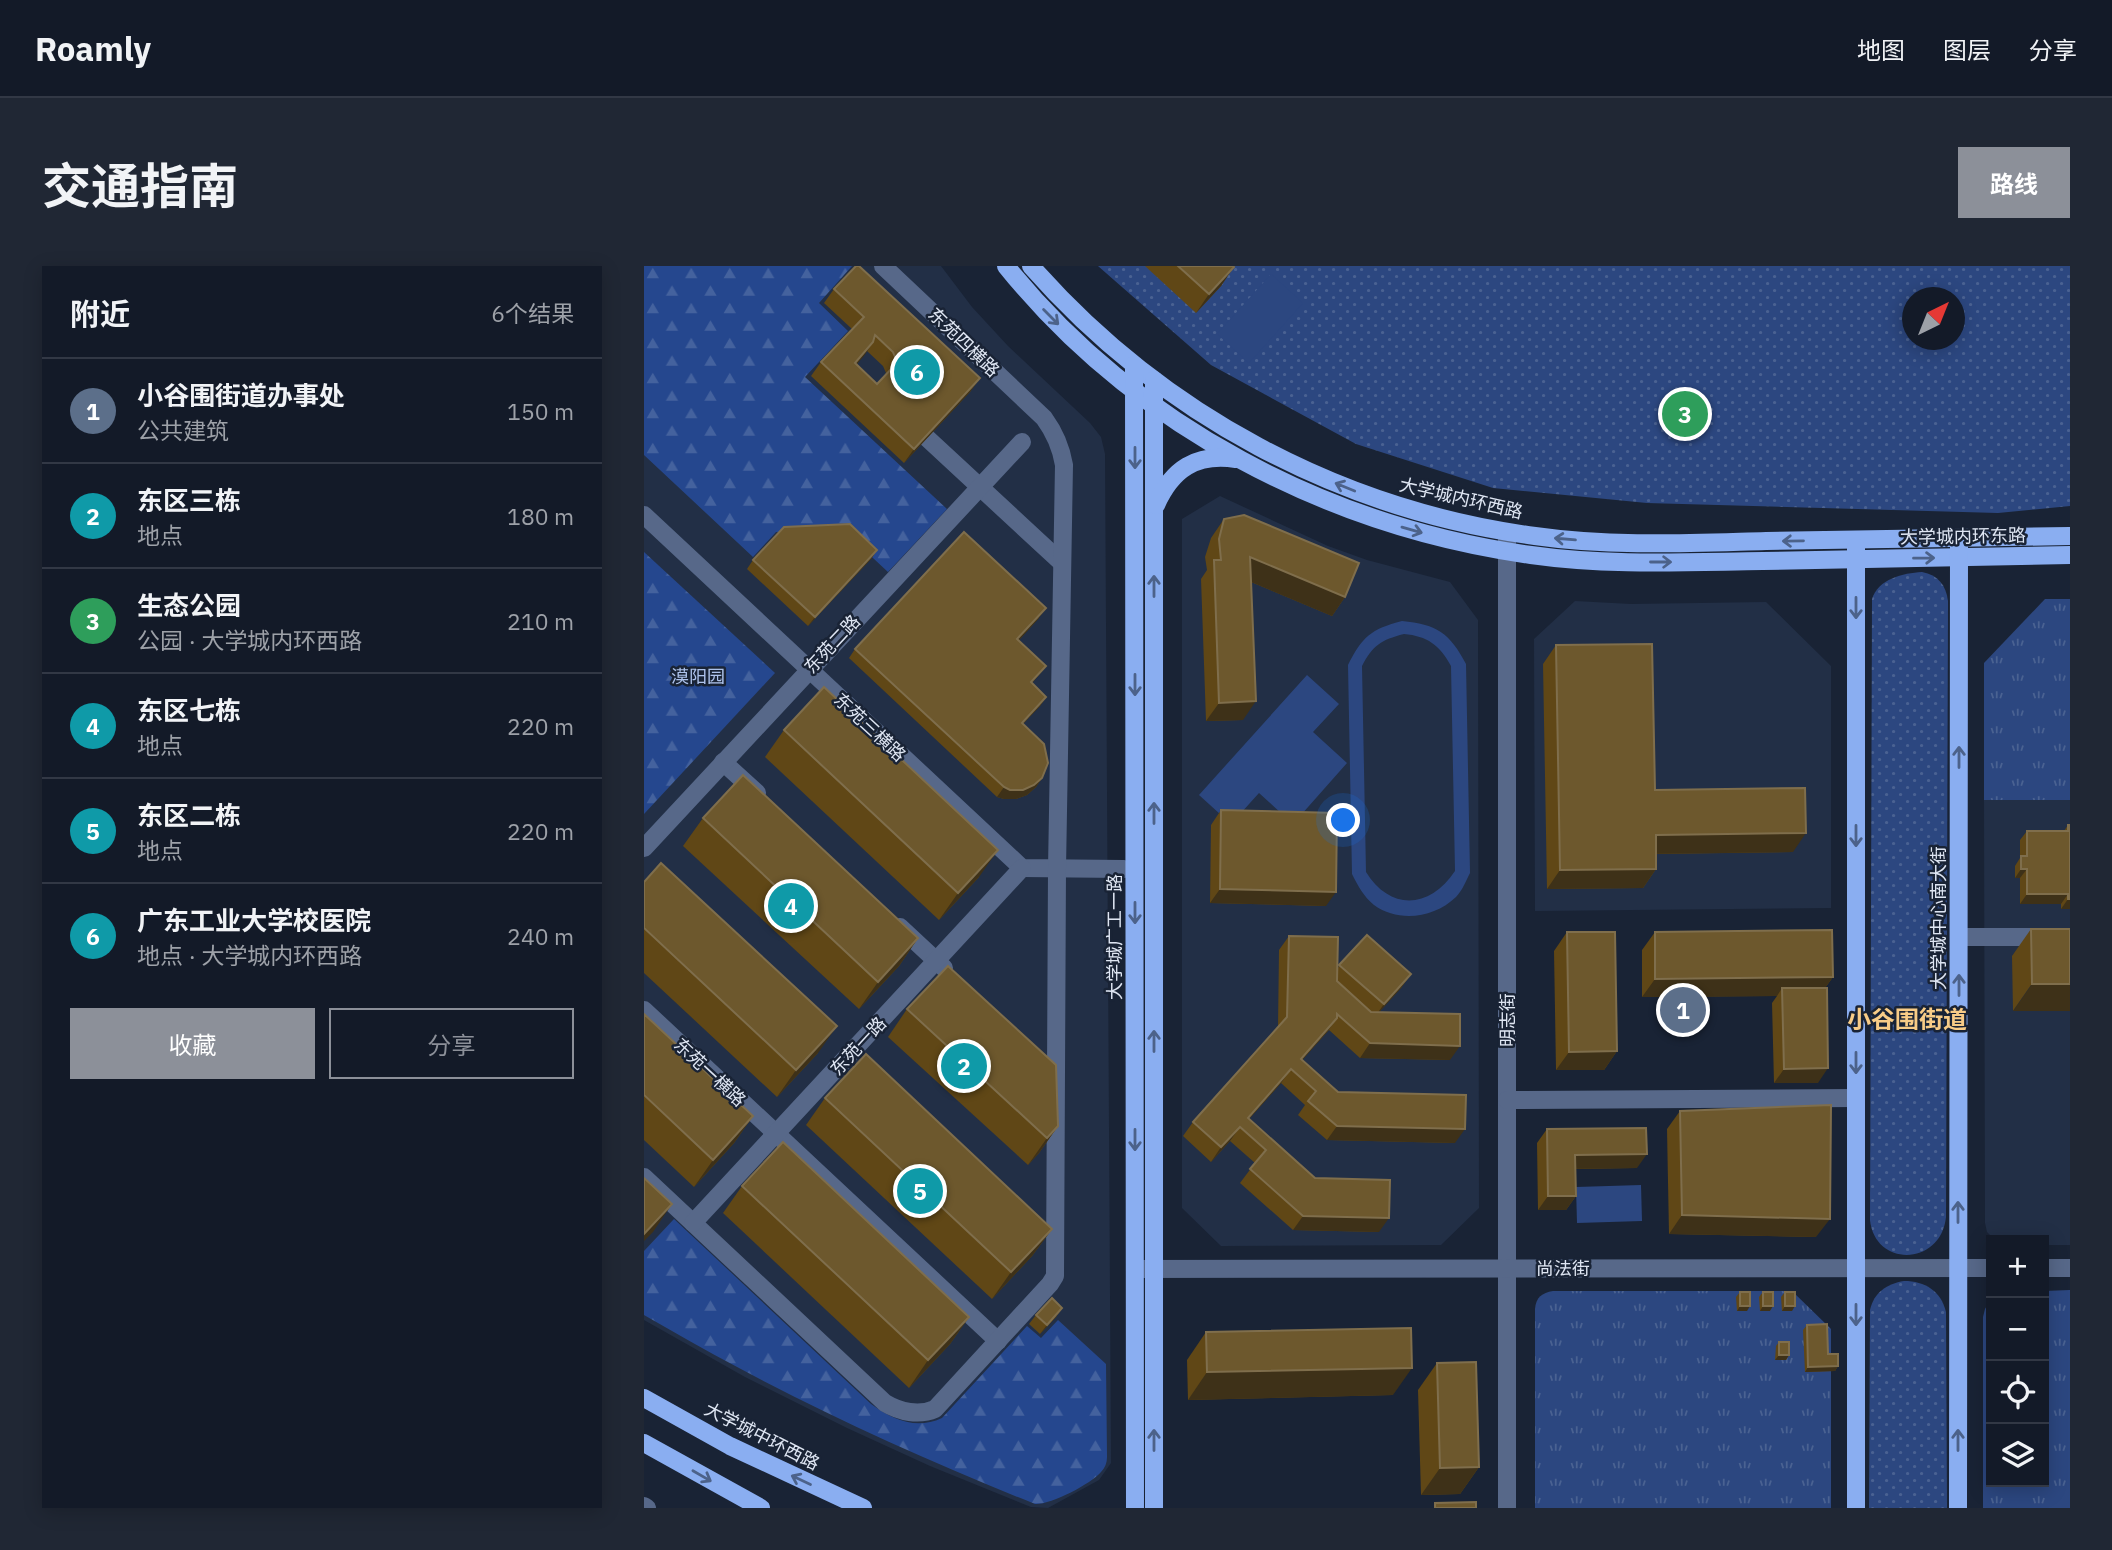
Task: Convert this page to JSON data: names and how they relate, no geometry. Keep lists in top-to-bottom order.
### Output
{
  "streets": {
    "main road": [
      "大学城内环西路",
      "大学城内环东路",
      "大学城中心南大街",
      "大学城广工一路",
      "大学城中环西路"
    ],
    "street": [
      "东苑四横路",
      "东苑二路",
      "东苑三横路",
      "明志街",
      "东苑一路",
      "东苑一横路",
      "尚法街"
    ]
  },
  "crossings": [
    ["东苑四横路", "东苑一路"],
    ["东苑四横路", "东苑一横路"],
    ["大学城内环西路", "大学城内环东路"],
    ["大学城内环西路", "大学城中心南大街"],
    ["大学城内环西路", "大学城广工一路"],
    ["大学城内环西路", "明志街"],
    ["大学城内环东路", "大学城中心南大街"],
    ["东苑二路", "东苑三横路"],
    ["东苑三横路", "东苑一路"],
    ["大学城中心南大街", "尚法街"],
    ["大学城广工一路", "尚法街"],
    ["明志街", "尚法街"],
    ["东苑一路", "东苑一横路"]
  ],
  "districts": ["小谷围街道"],
  "parks": ["漠阳园"],
  "north": "top right",
  "page": {
    "header": "Roamly",
    "nav": ["地图", "图层", "分享"],
    "title": "交通指南",
    "buttons": [
      "路线",
      ["收藏", "分享"]
    ],
    "heading": ["附近", "6个结果"],
    "pins": [
      "6",
      "3",
      "4",
      "1",
      "2",
      "5"
    ],
    "list": [
      {
        "mark": "1",
        "name": "小谷围街道办事处",
        "note": "公共建筑",
        "value": "150 m"
      },
      {
        "mark": "2",
        "name": "东区三栋",
        "note": "地点",
        "value": "180 m"
      },
      {
        "mark": "3",
        "name": "生态公园",
        "note": "公园 · 大学城内环西路",
        "value": "210 m"
      },
      {
        "mark": "4",
        "name": "东区七栋",
        "note": "地点",
        "value": "220 m"
      },
      {
        "mark": "5",
        "name": "东区二栋",
        "note": "地点",
        "value": "220 m"
      },
      {
        "mark": "6",
        "name": "广东工业大学校医院",
        "note": "地点 · 大学城内环西路",
        "value": "240 m"
      }
    ],
    "map_buttons": ["+", "−"]
  }
}
